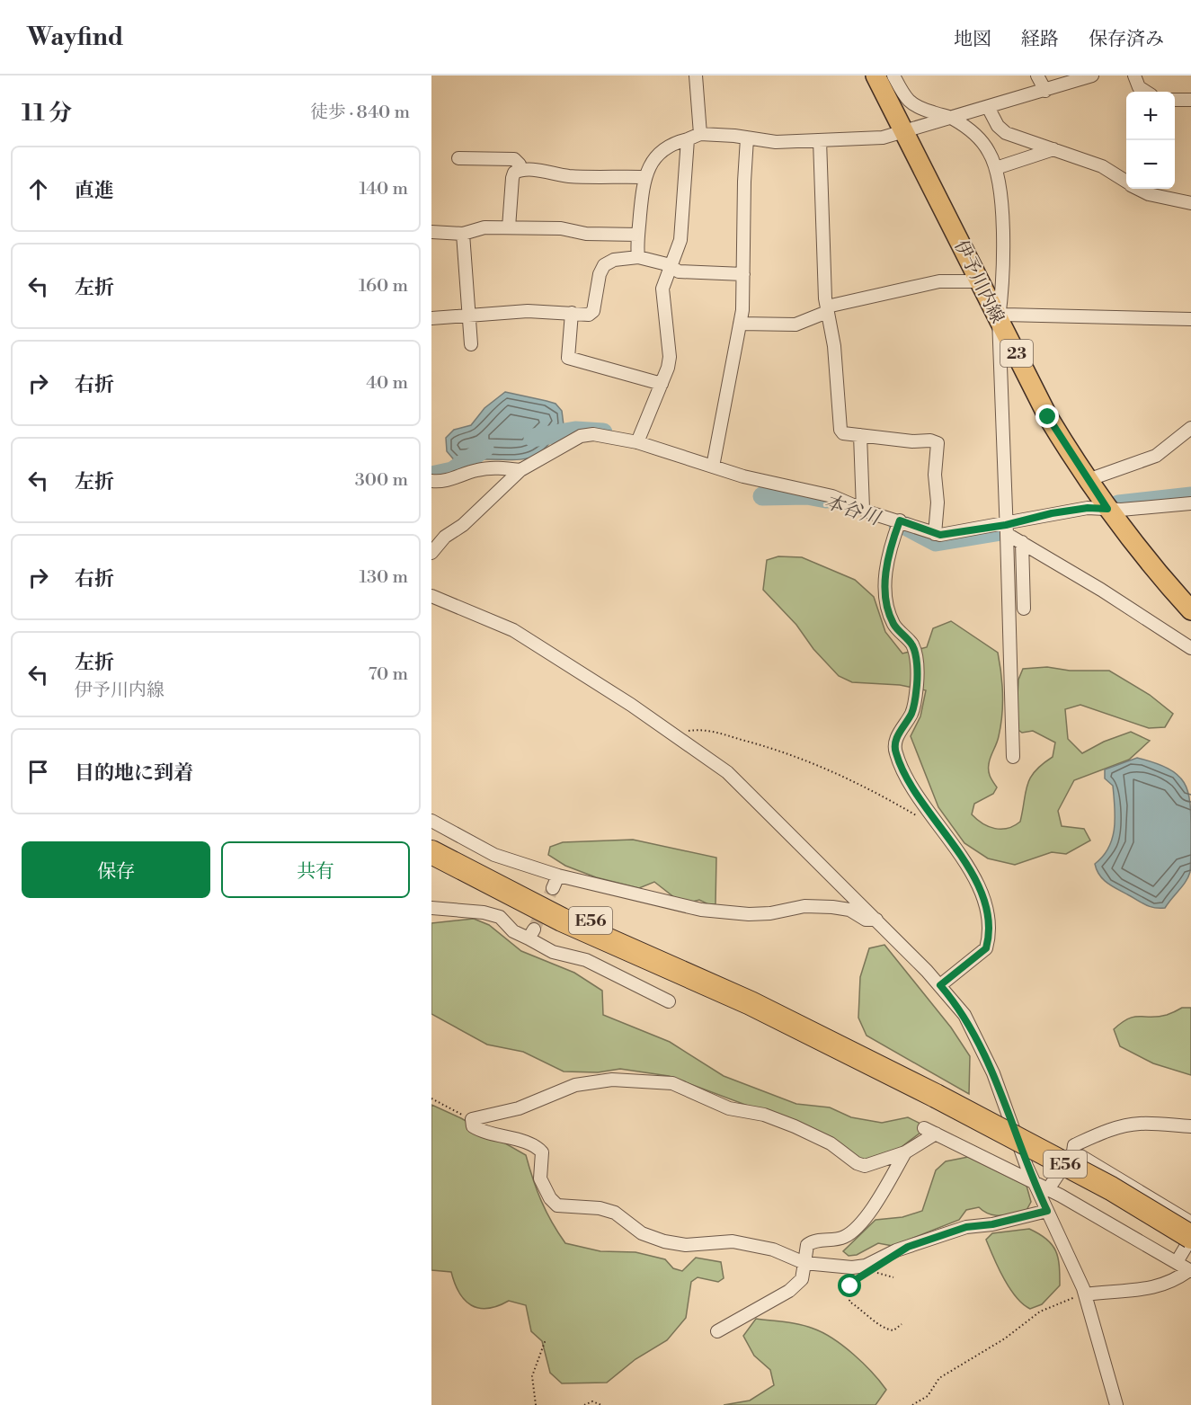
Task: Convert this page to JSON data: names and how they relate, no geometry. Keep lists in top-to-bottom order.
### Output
{
  "streets": {
    "highway": ["E56"],
    "main road": ["伊予川内線", "23"]
  },
  "water": ["本谷川"],
  "page": {
    "header": "Wayfind",
    "nav": ["地図", "経路", "保存済み"],
    "heading": ["11 分", "徒歩 · 840 m"],
    "map_buttons": ["+", "−"],
    "list": [
      ["直進", "140 m"],
      ["左折", "160 m"],
      ["右折", "40 m"],
      ["左折", "300 m"],
      ["右折", "130 m"],
      ["左折", "伊予川内線", "70 m"],
      "目的地に到着"
    ],
    "buttons": ["保存", "共有"]
  }
}
